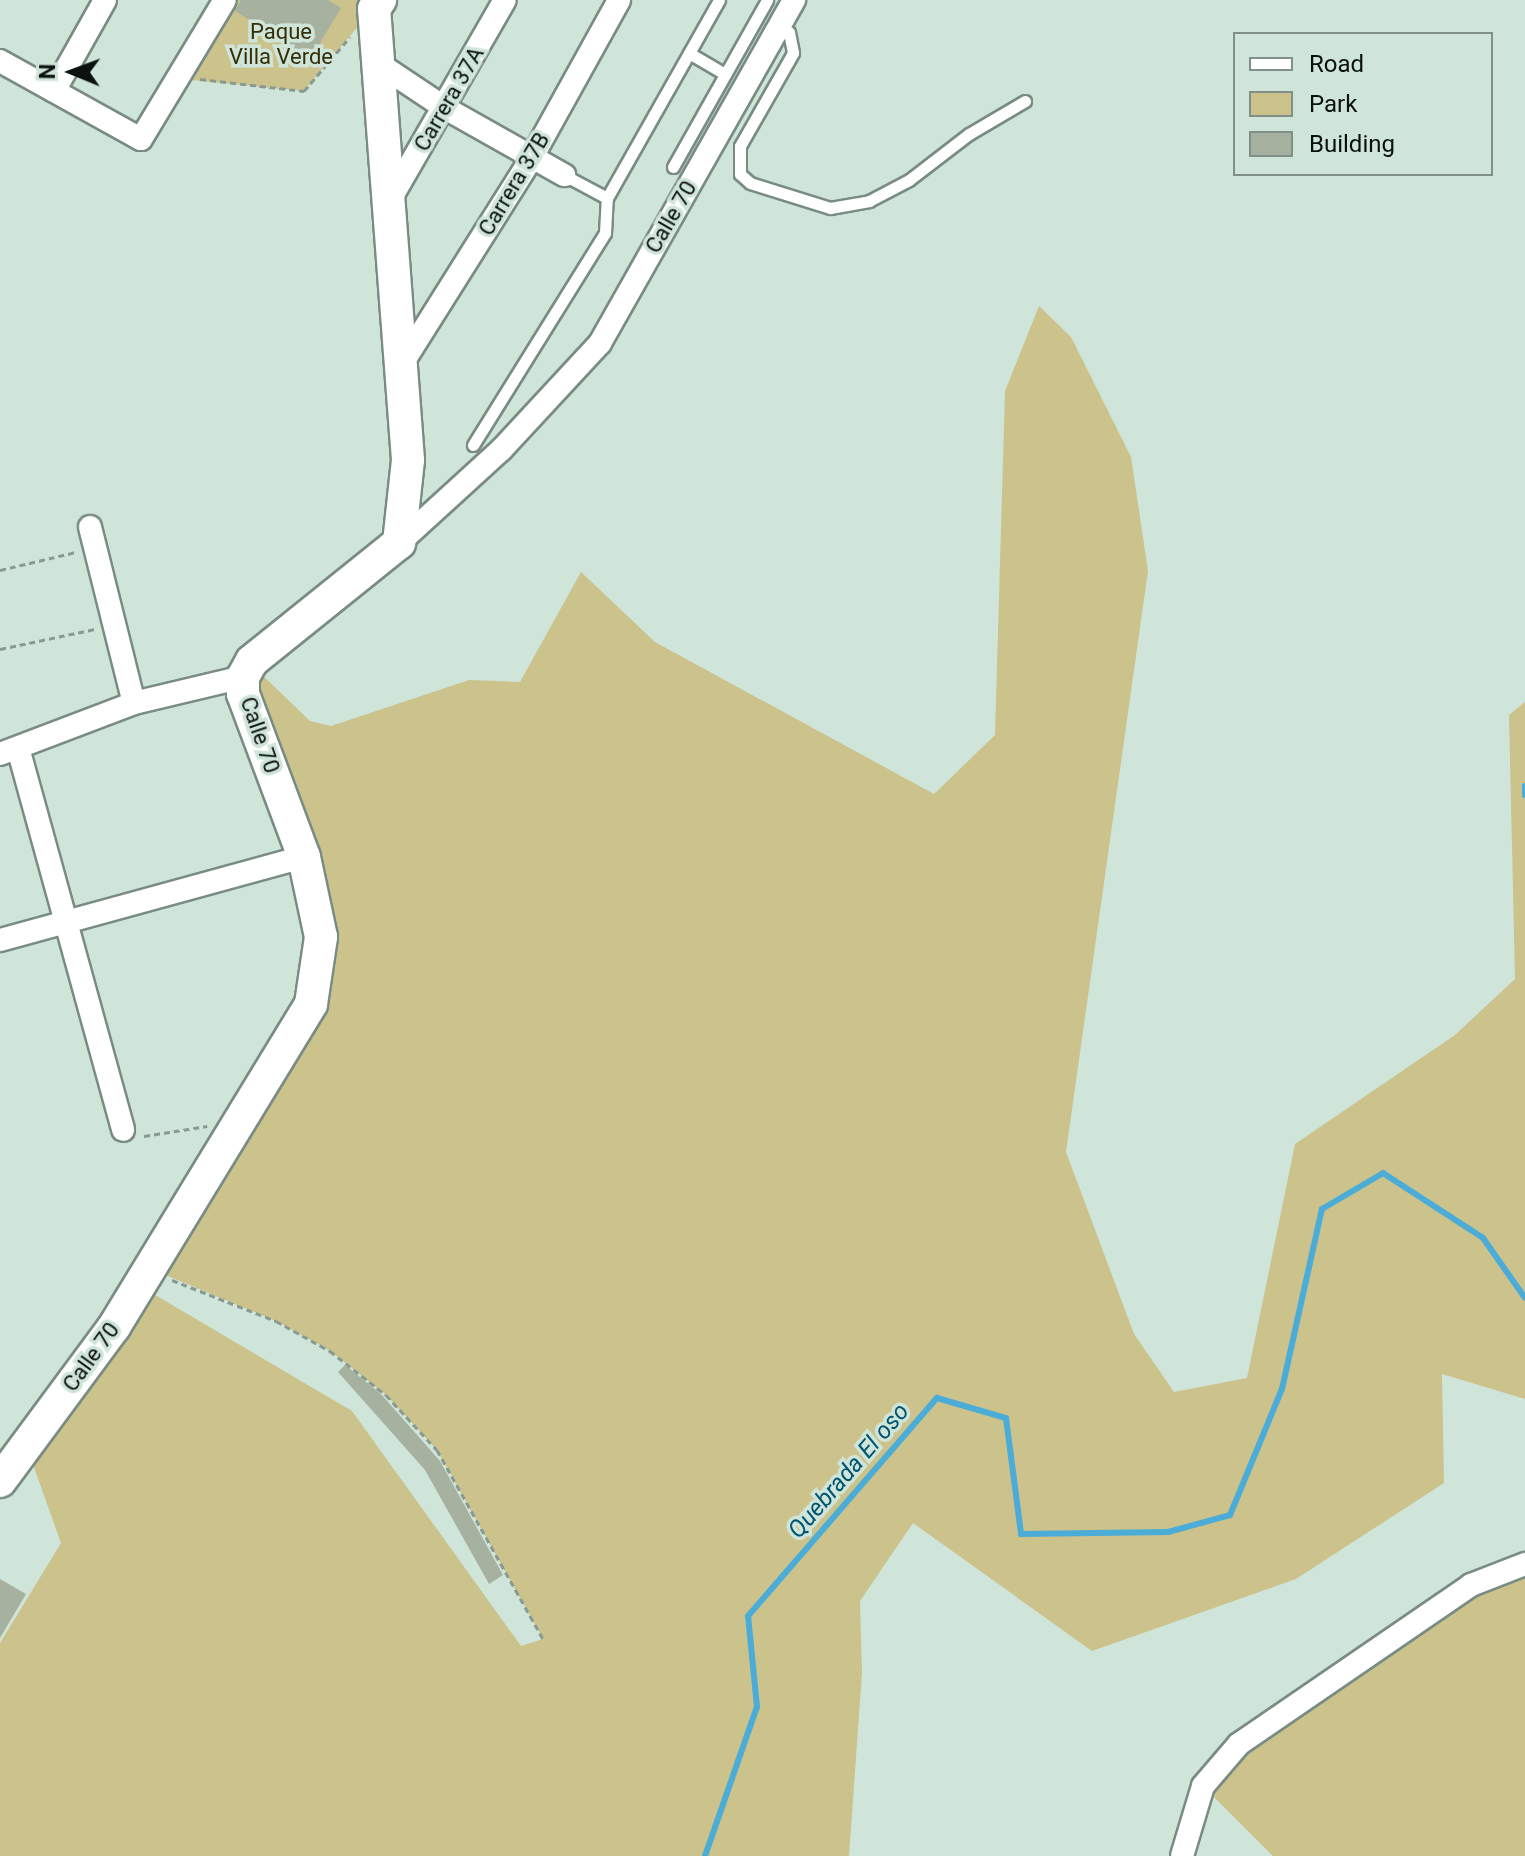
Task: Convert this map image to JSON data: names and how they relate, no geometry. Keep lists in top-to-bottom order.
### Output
{
  "streets": {
    "main road": ["Calle 70"],
    "street": ["Carrera 37A", "Carrera 37B"]
  },
  "water": ["Quebrada El oso"],
  "parks": ["Paque Villa Verde"],
  "legend": ["Road", "Park", "Building"],
  "north": "left"
}
